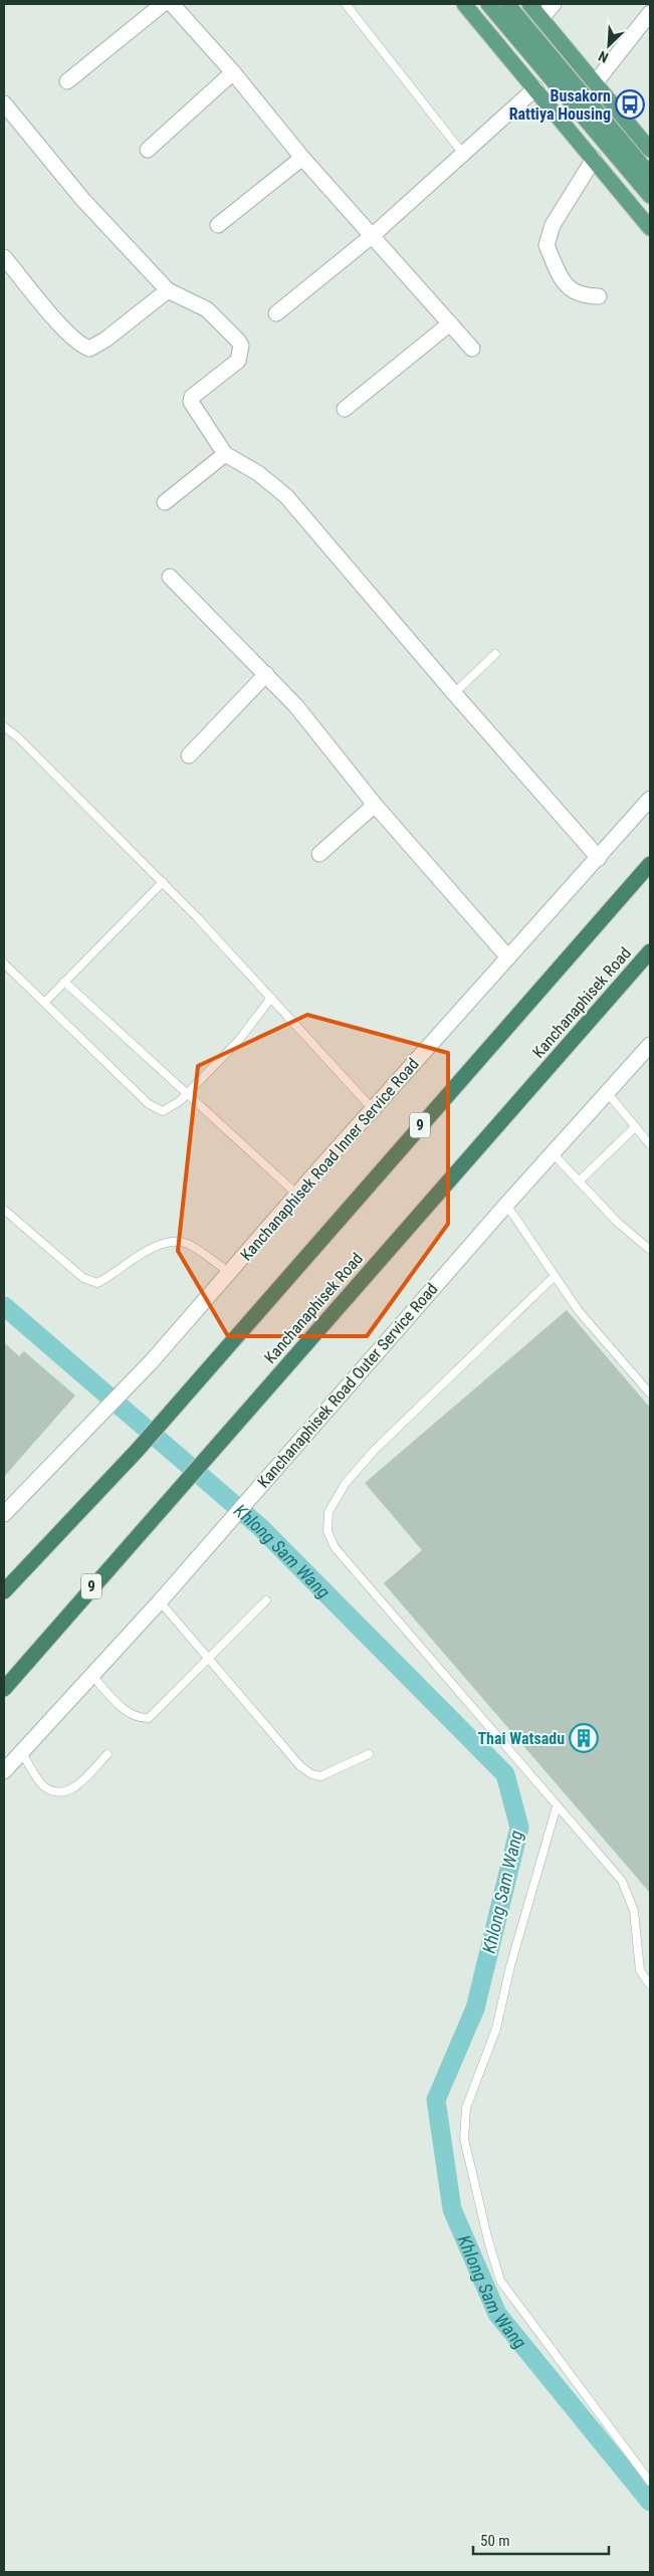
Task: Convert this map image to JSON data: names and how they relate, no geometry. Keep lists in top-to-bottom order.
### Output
{
  "streets": {
    "highway": ["Kanchanaphisek Road", "9"],
    "street": ["Kanchanaphisek Road Inner Service Road", "Kanchanaphisek Road Outer Service Road"]
  },
  "water": ["Khlong Sam Wang"],
  "places": {
    "bus stop": ["Busakorn Rattiya Housing"],
    "building": ["Thai Watsadu"]
  },
  "scale_bar": "50 m",
  "north": "bottom left"
}
